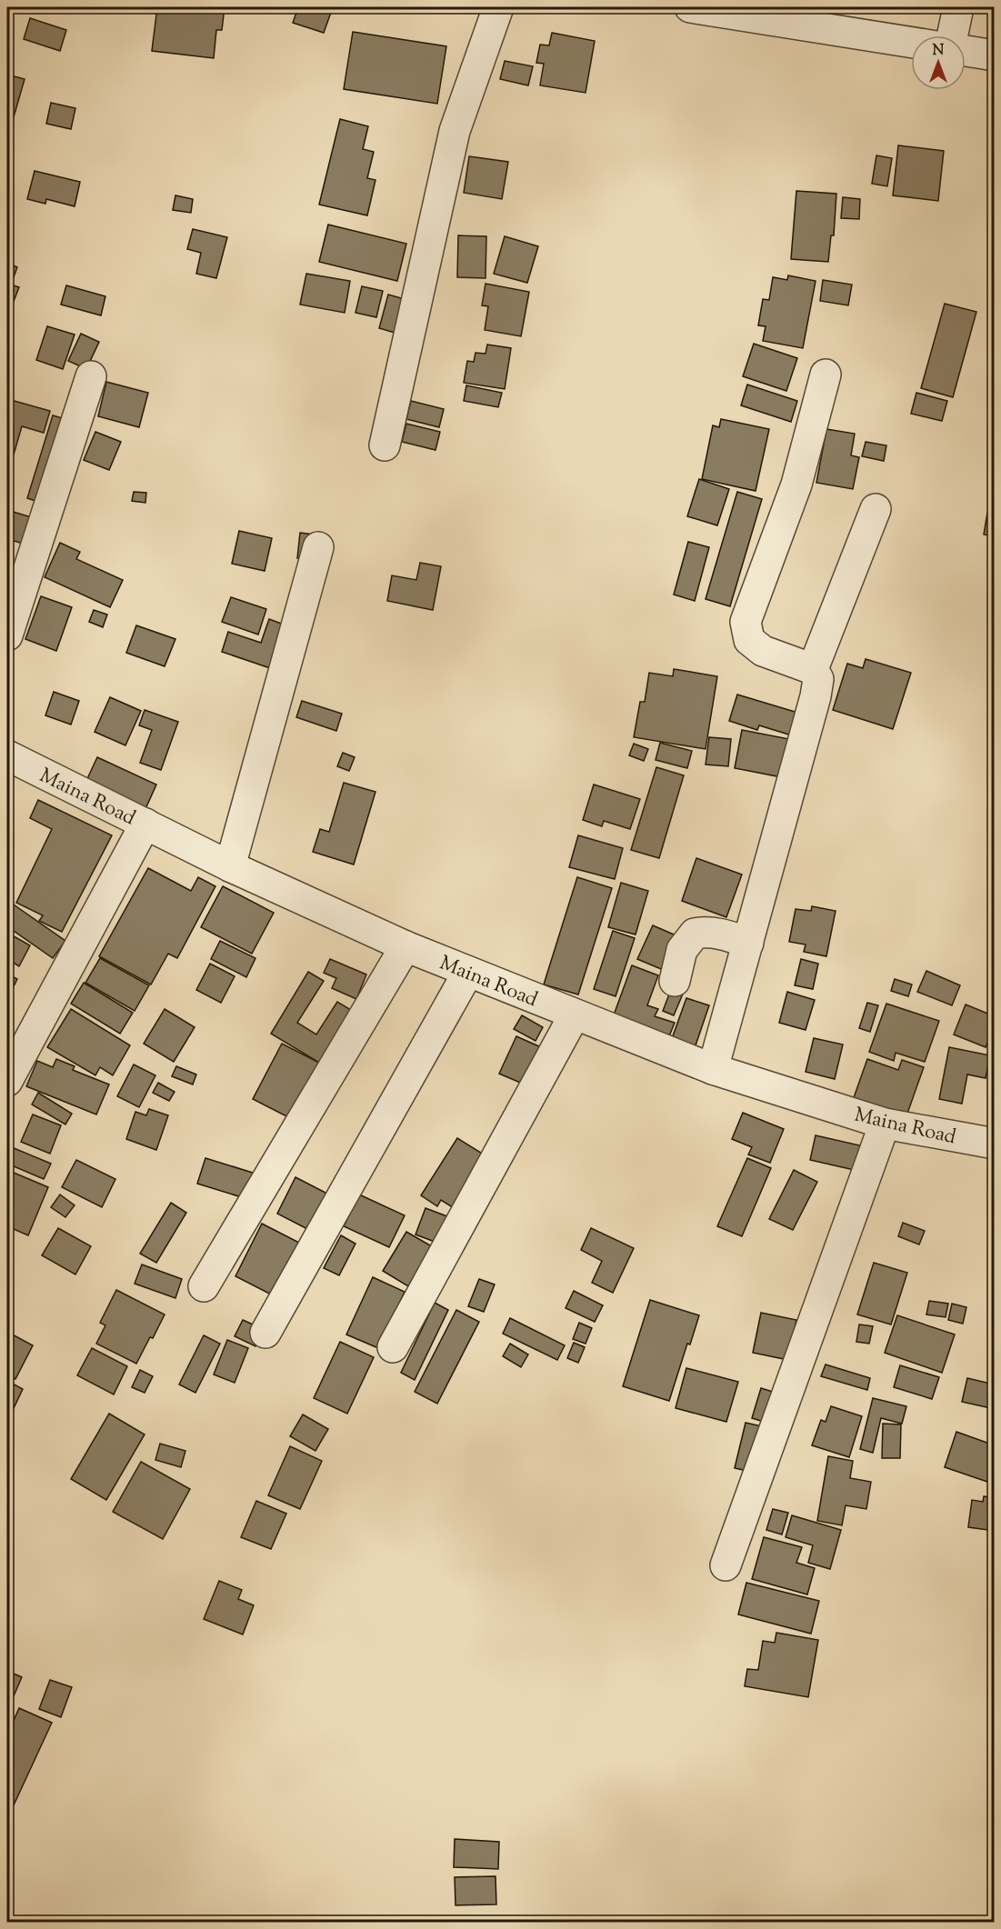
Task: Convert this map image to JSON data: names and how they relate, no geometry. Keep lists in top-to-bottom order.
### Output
{
  "streets": {
    "street": ["Maina Road"]
  },
  "north": "top"
}
